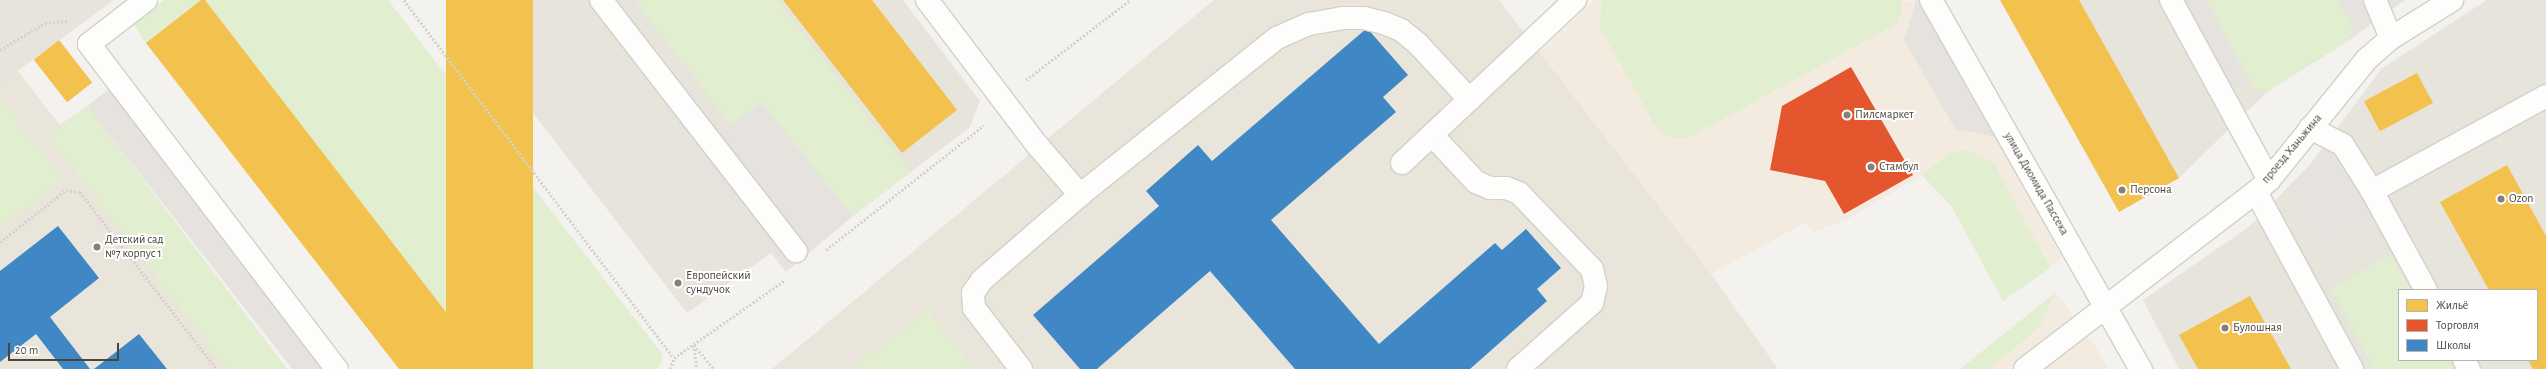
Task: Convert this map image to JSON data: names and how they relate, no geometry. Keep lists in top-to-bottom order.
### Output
{
  "streets": {
    "street": ["проезд Ханьжина", "улица Диомида Пассека"]
  },
  "crossings": [
    ["проезд Ханьжина", "улица Диомида Пассека"]
  ],
  "places": [
    "Пилсмаркет",
    "Стамбул",
    "Персона",
    "Ozon",
    "Детский сад №7 корпус 1",
    "Европейский сундучок",
    "Булошная"
  ],
  "legend": ["Жильё", "Торговля", "Школы"],
  "scale_bar": "20 m"
}
